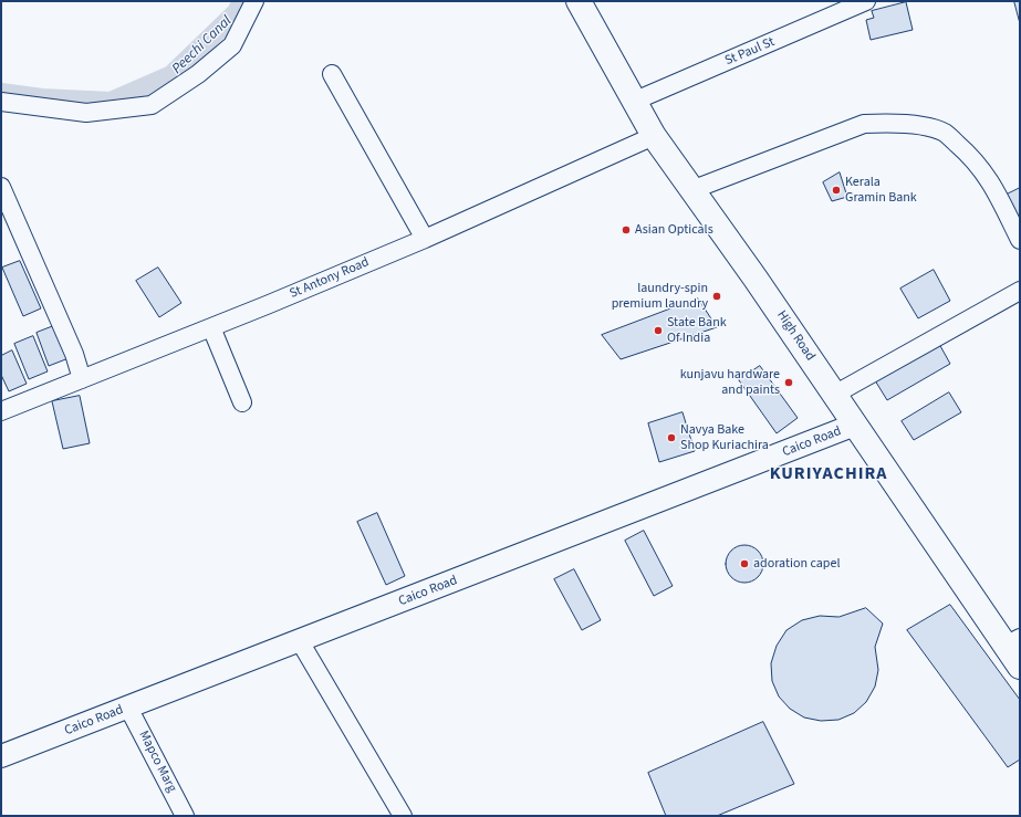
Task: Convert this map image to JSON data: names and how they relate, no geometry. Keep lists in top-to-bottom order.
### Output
{
  "streets": {
    "main road": ["High Road"],
    "street": [
      "St Paul St",
      "St Antony Road",
      "Caico Road",
      "Mapco Marg"
    ]
  },
  "crossings": [
    ["St Paul St", "High Road"],
    ["St Antony Road", "High Road"],
    ["High Road", "Caico Road"],
    ["Caico Road", "Mapco Marg"]
  ],
  "districts": ["KURIYACHIRA"],
  "water": ["Peechi Canal"],
  "places": [
    "Kerala Gramin Bank",
    "Asian Opticals",
    "laundry-spin premium laundry",
    "State Bank Of India",
    "kunjavu hardware and paints",
    "Navya Bake Shop Kuriachira",
    "adoration capel"
  ]
}
